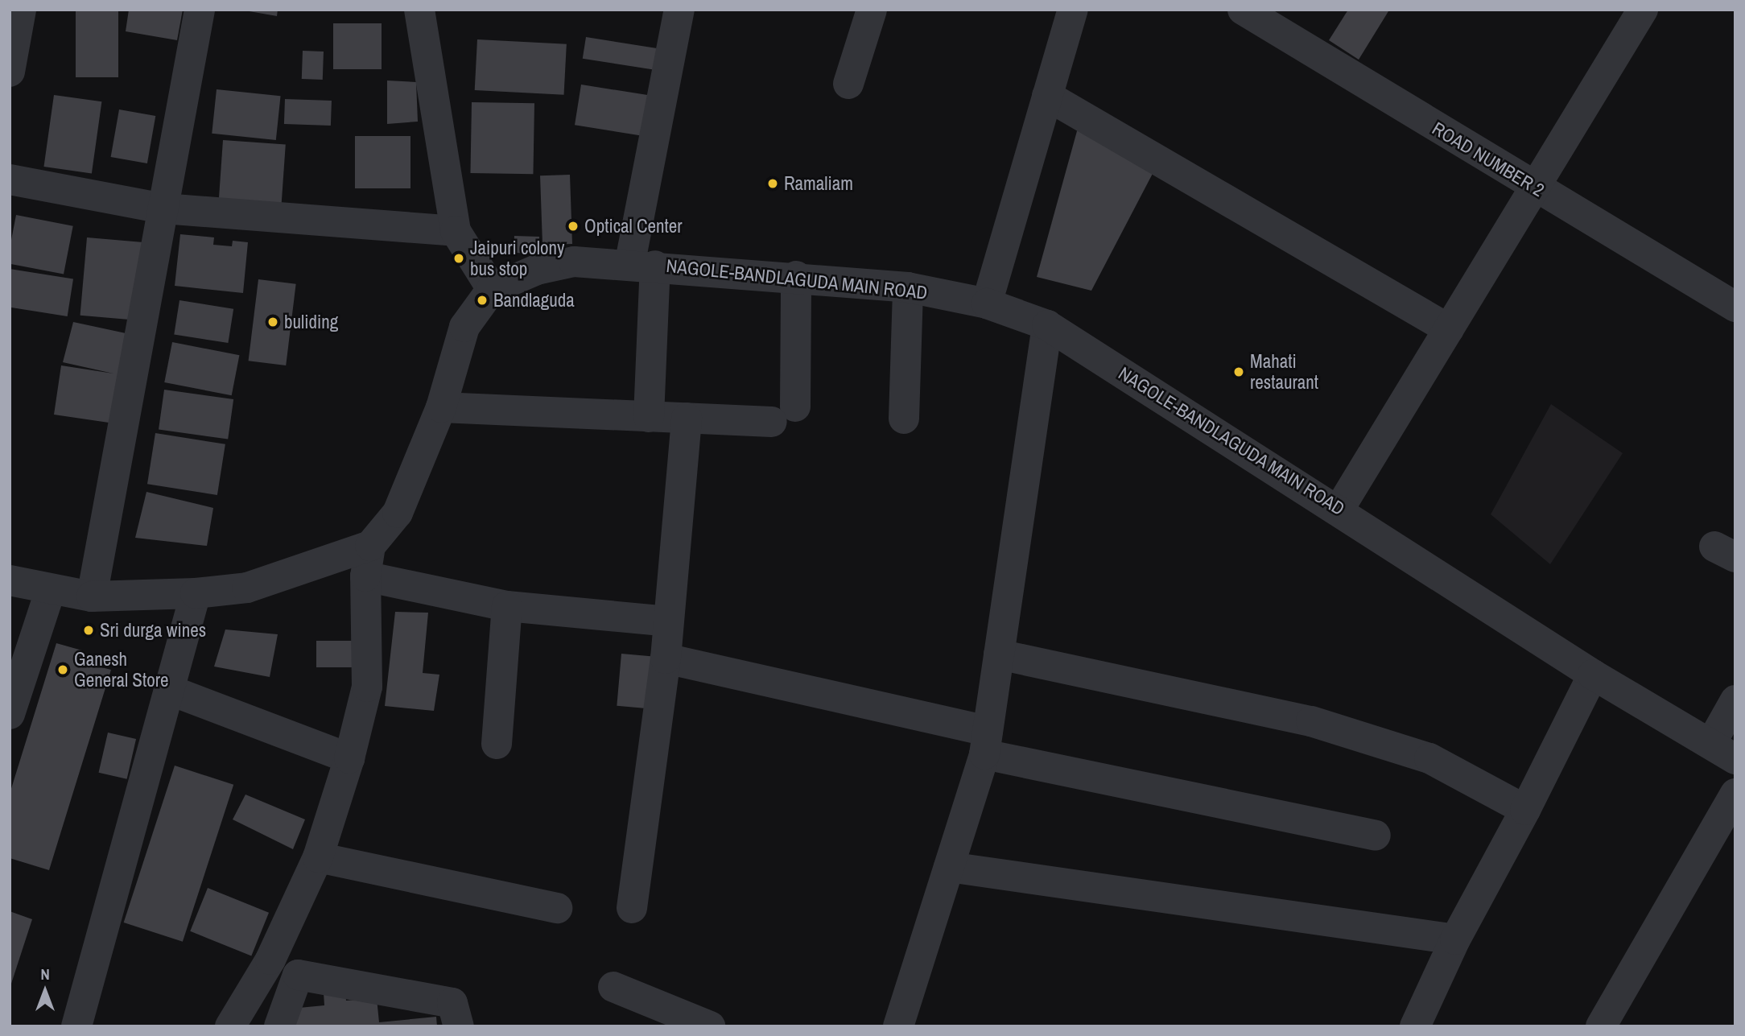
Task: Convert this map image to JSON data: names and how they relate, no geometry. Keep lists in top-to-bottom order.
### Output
{
  "streets": {
    "street": ["ROAD NUMBER 2", "NAGOLE-BANDLAGUDA MAIN ROAD"]
  },
  "places": [
    "Ramaliam",
    "Optical Center",
    "Jaipuri colony bus stop",
    "Bandlaguda",
    "buliding",
    "Mahati restaurant",
    "Sri durga wines",
    "Ganesh General Store"
  ],
  "north": "top"
}
